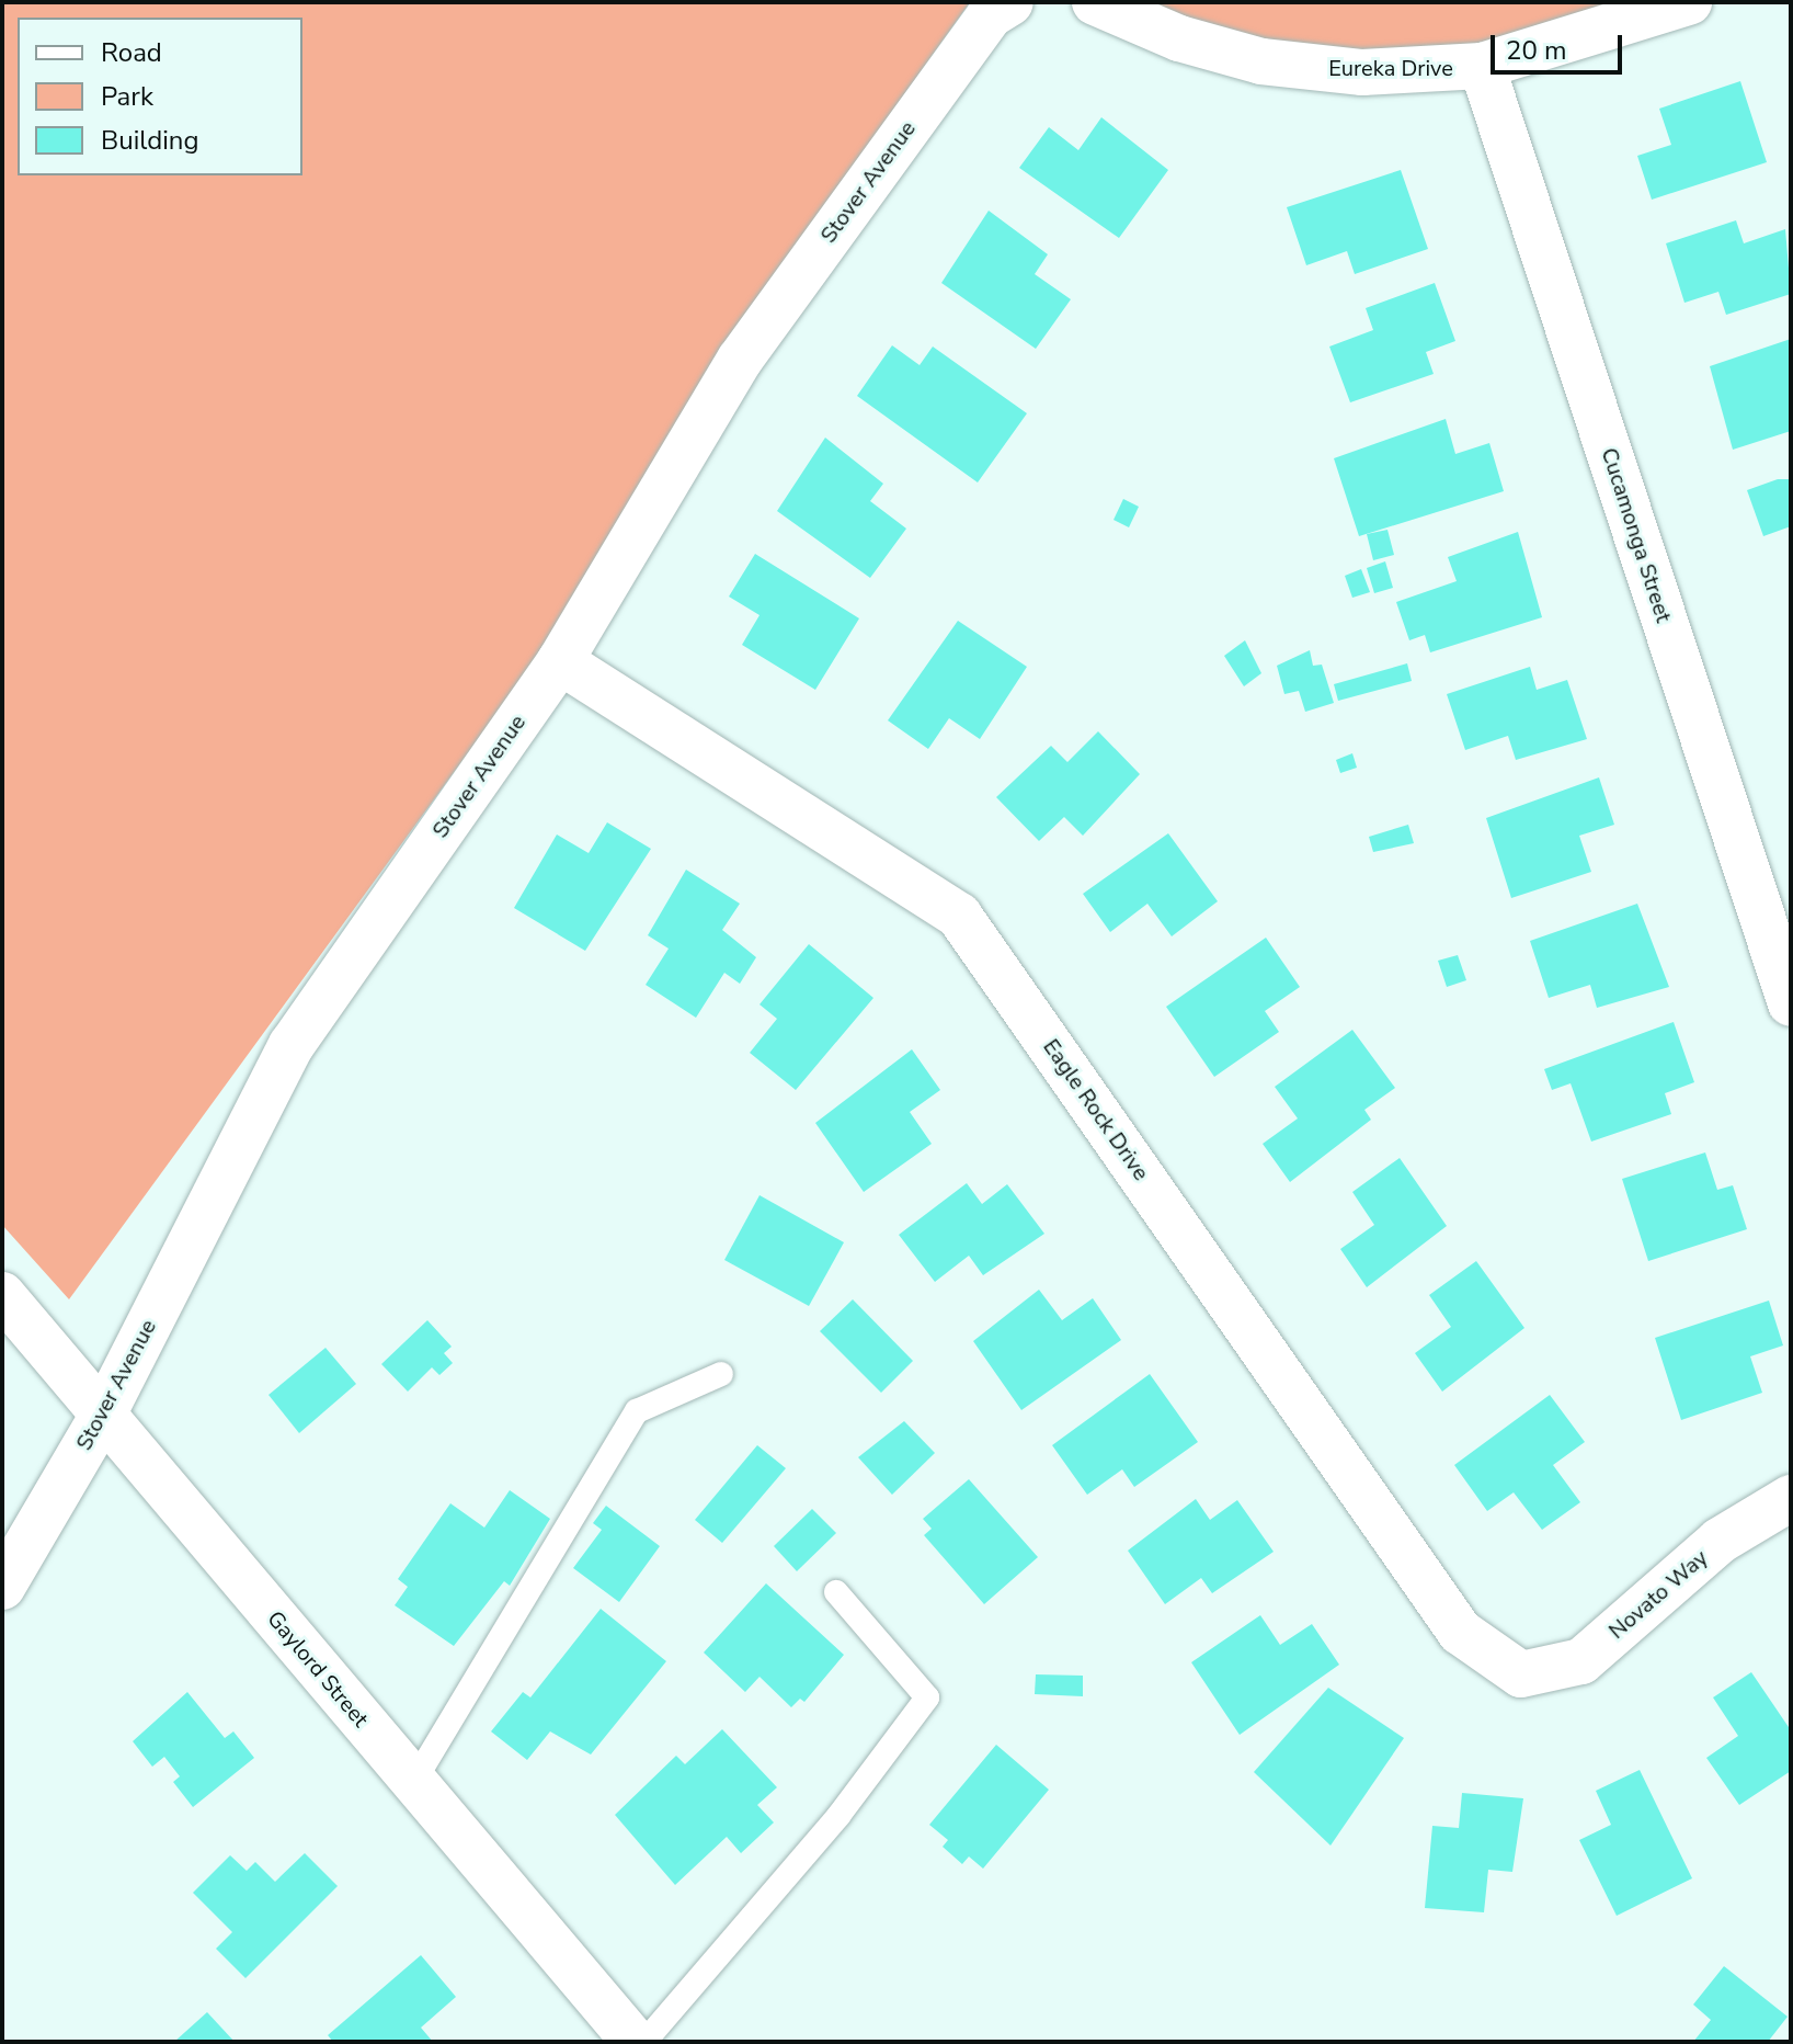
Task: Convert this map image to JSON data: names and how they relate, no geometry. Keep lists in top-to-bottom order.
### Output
{
  "streets": {
    "street": [
      "Eureka Drive",
      "Stover Avenue",
      "Cucamonga Street",
      "Eagle Rock Drive",
      "Novato Way",
      "Gaylord Street"
    ]
  },
  "crossings": [
    ["Eureka Drive", "Cucamonga Street"],
    ["Stover Avenue", "Eagle Rock Drive"],
    ["Stover Avenue", "Gaylord Street"],
    ["Eagle Rock Drive", "Novato Way"]
  ],
  "legend": ["Road", "Park", "Building"],
  "scale_bar": "20 m"
}
